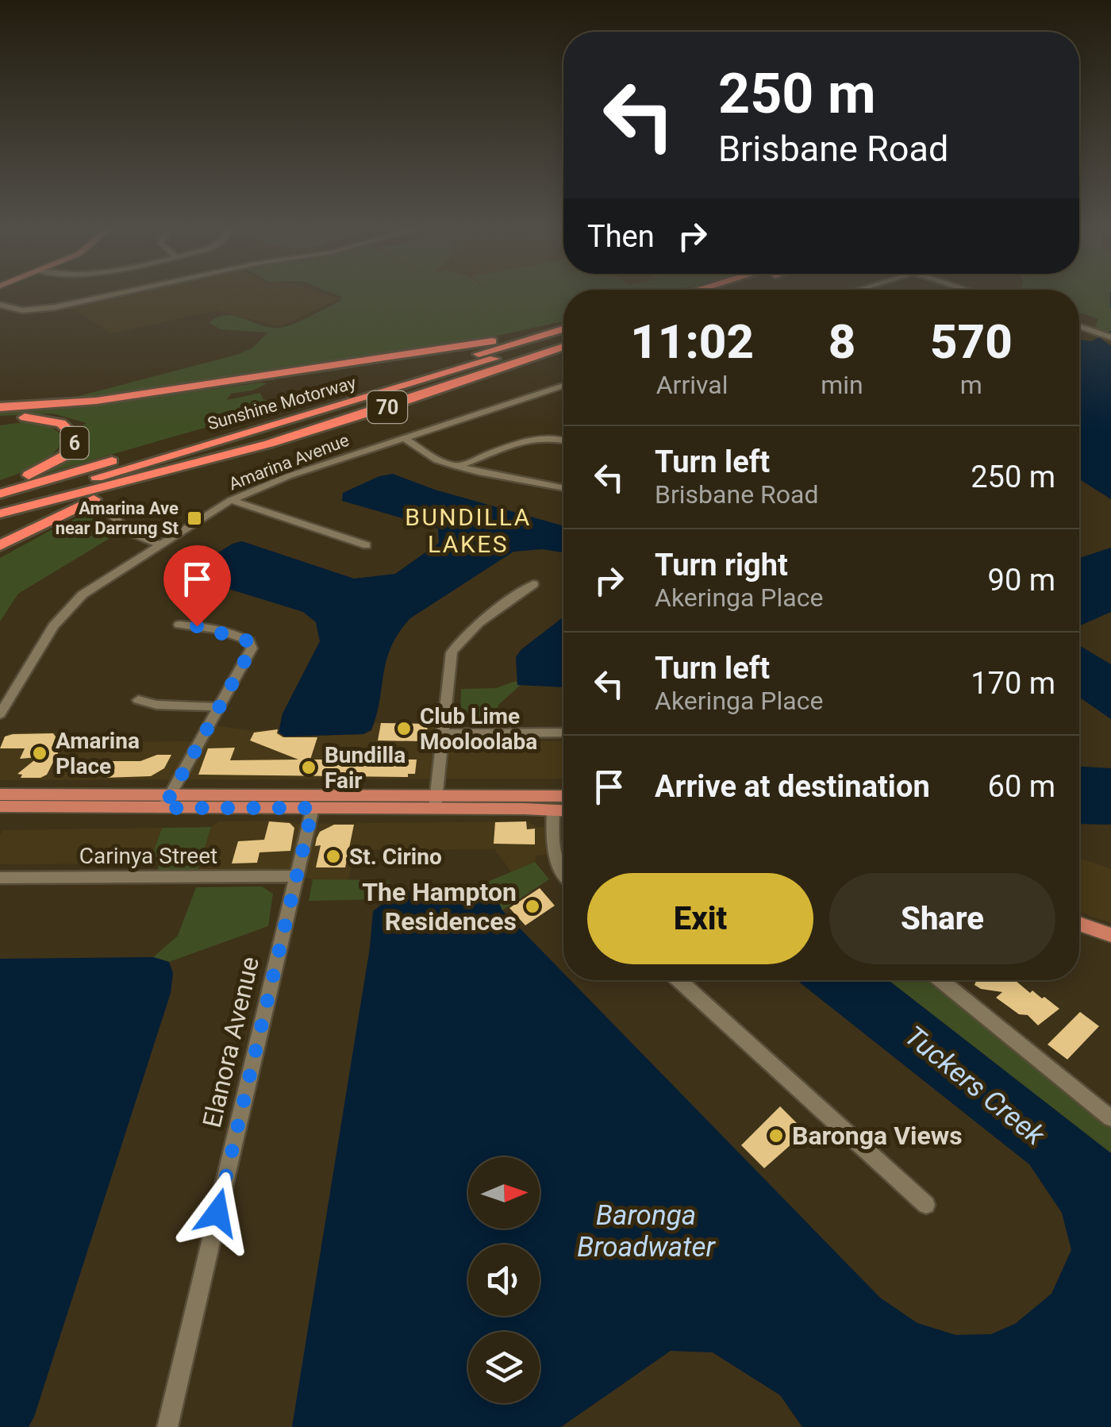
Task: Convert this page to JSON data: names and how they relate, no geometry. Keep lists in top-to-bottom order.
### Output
{
  "streets": {
    "highway": ["Sunshine Motorway", "70", "6"],
    "street": ["Amarina Avenue", "Carinya Street", "Elanora Avenue"]
  },
  "crossings": [
    ["Carinya Street", "Elanora Avenue"]
  ],
  "districts": ["BUNDILLA LAKES"],
  "water": ["Tuckers Creek", "Baronga Broadwater"],
  "places": {
    "transit": ["Amarina Ave near Darrung St"],
    "other": [
      "Club Lime Mooloolaba",
      "Amarina Place",
      "Bundilla Fair",
      "St. Cirino",
      "The Hampton Residences",
      "Baronga Views"
    ]
  },
  "north": "right",
  "page": {
    "turn": ["250 m", "Brisbane Road"],
    "then": "Then",
    "eta": [
      "11:02",
      "Arrival",
      "8",
      "min",
      "570",
      "m"
    ],
    "list": [
      {
        "name": "Turn left",
        "note": "Brisbane Road",
        "value": "250 m"
      },
      {
        "name": "Turn right",
        "note": "Akeringa Place",
        "value": "90 m"
      },
      {
        "name": "Turn left",
        "note": "Akeringa Place",
        "value": "170 m"
      },
      {
        "name": "Arrive at destination",
        "value": "60 m"
      }
    ],
    "buttons": ["Exit", "Share"]
  }
}
